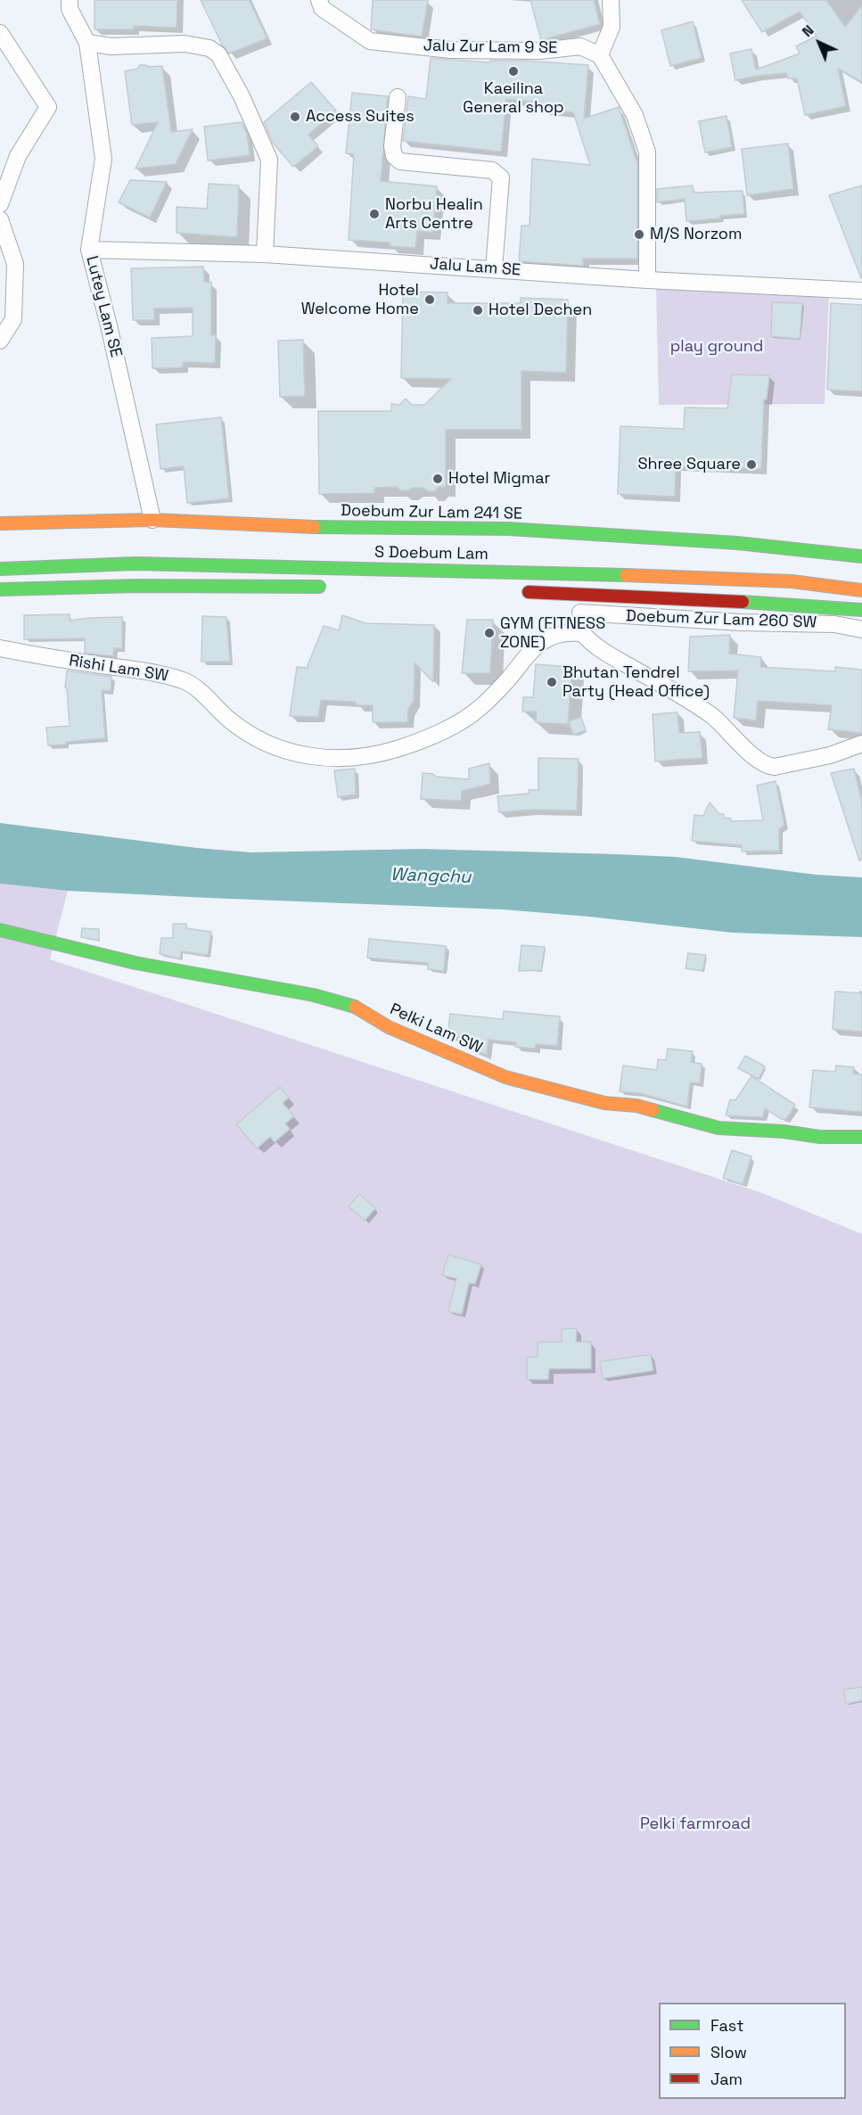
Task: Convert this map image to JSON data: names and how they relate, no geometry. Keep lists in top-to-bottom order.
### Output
{
  "streets": {
    "main road": ["Doebum Zur Lam 241 SE", "S Doebum Lam", "Pelki Lam SW"],
    "street": [
      "Jalu Zur Lam 9 SE",
      "Jalu Lam SE",
      "Lutey Lam SE",
      "Doebum Zur Lam 260 SW",
      "Rishi Lam SW"
    ]
  },
  "crossings": [
    ["Jalu Lam SE", "Lutey Lam SE"],
    ["Lutey Lam SE", "Doebum Zur Lam 241 SE"]
  ],
  "water": ["Wangchu"],
  "parks": ["play ground", "Pelki farmroad"],
  "places": [
    "Kaeilina General shop",
    "Access Suites",
    "Norbu Healin Arts Centre",
    "M/S Norzom",
    "Hotel Welcome Home",
    "Hotel Dechen",
    "Shree Square",
    "Hotel Migmar",
    "GYM (FITNESS ZONE)",
    "Bhutan Tendrel Party (Head Office)"
  ],
  "legend": ["Fast", "Slow", "Jam"],
  "north": "top left"
}
